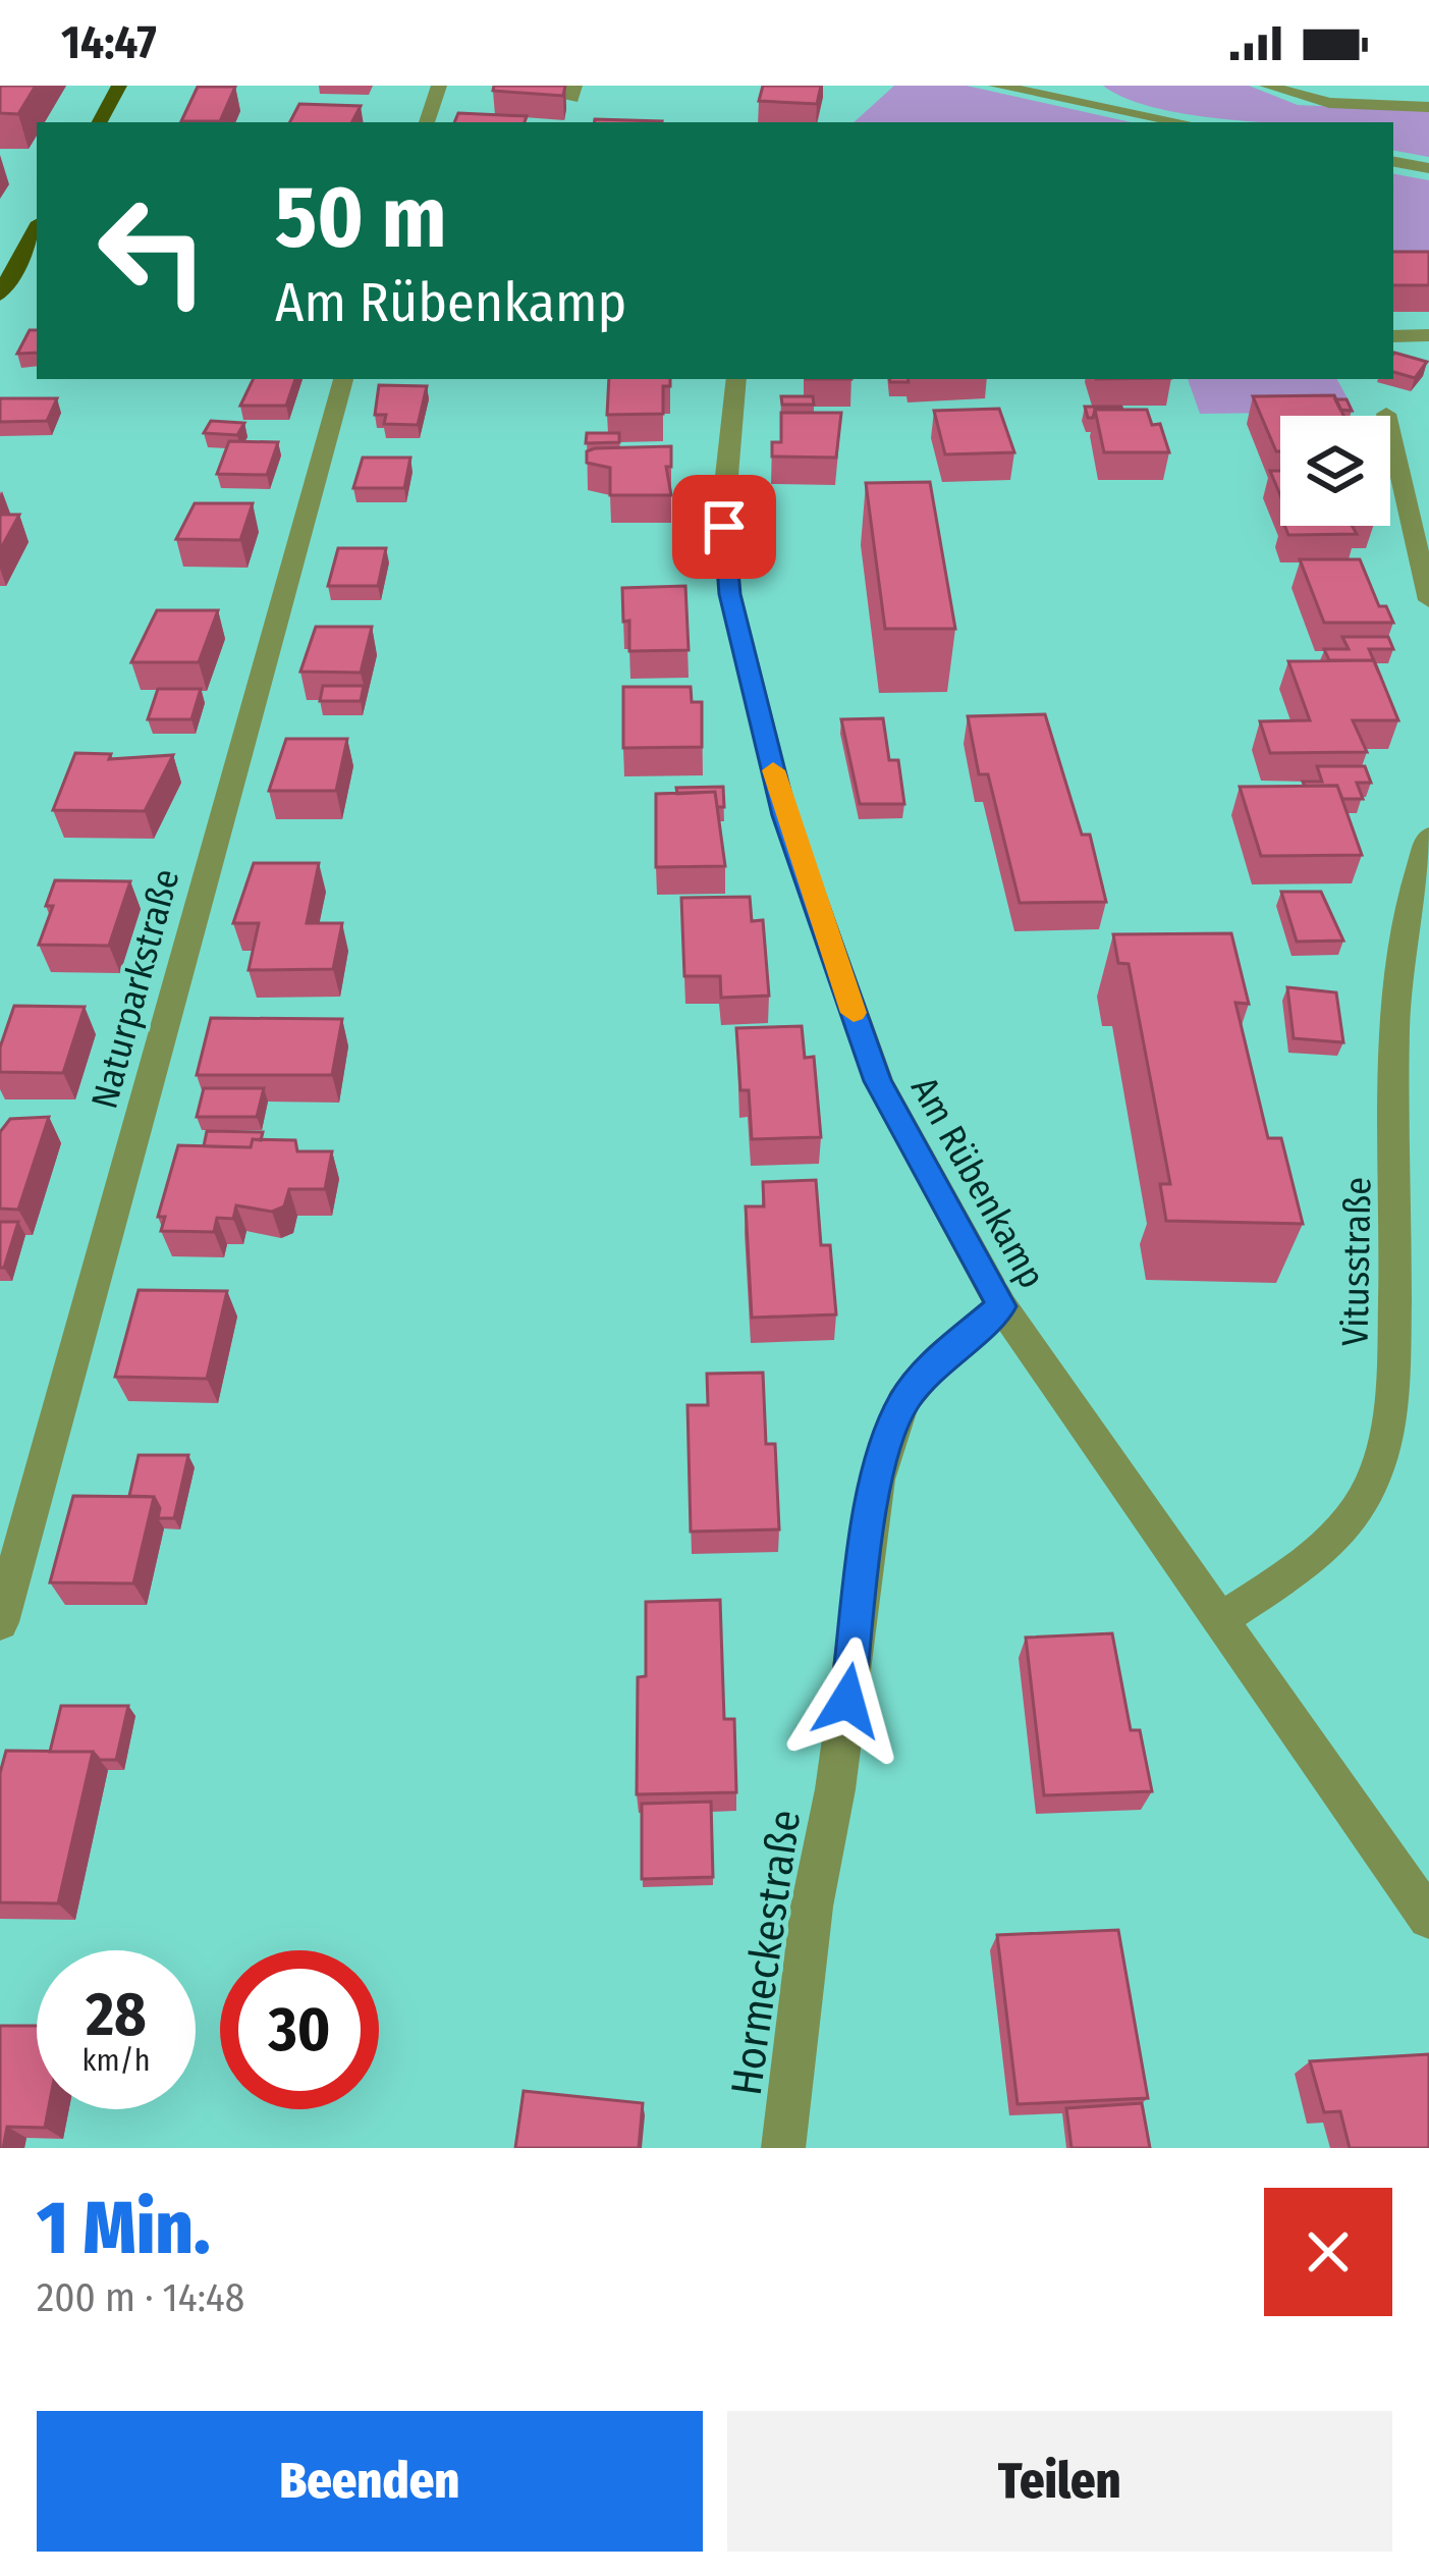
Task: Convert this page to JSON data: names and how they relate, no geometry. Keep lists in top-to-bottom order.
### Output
{
  "streets": {
    "street": [
      "Naturparkstraße",
      "Am Rübenkamp",
      "Vitusstraße",
      "Hormeckestraße"
    ]
  },
  "crossings": [
    ["Am Rübenkamp", "Vitusstraße"],
    ["Am Rübenkamp", "Hormeckestraße"]
  ],
  "page": {
    "status": "14:47",
    "turn": ["50 m", "Am Rübenkamp"],
    "speed": "28 km/h",
    "limit": "30",
    "heading": ["1 Min.", "200 m · 14:48"],
    "buttons": ["Beenden", "Teilen"]
  }
}
